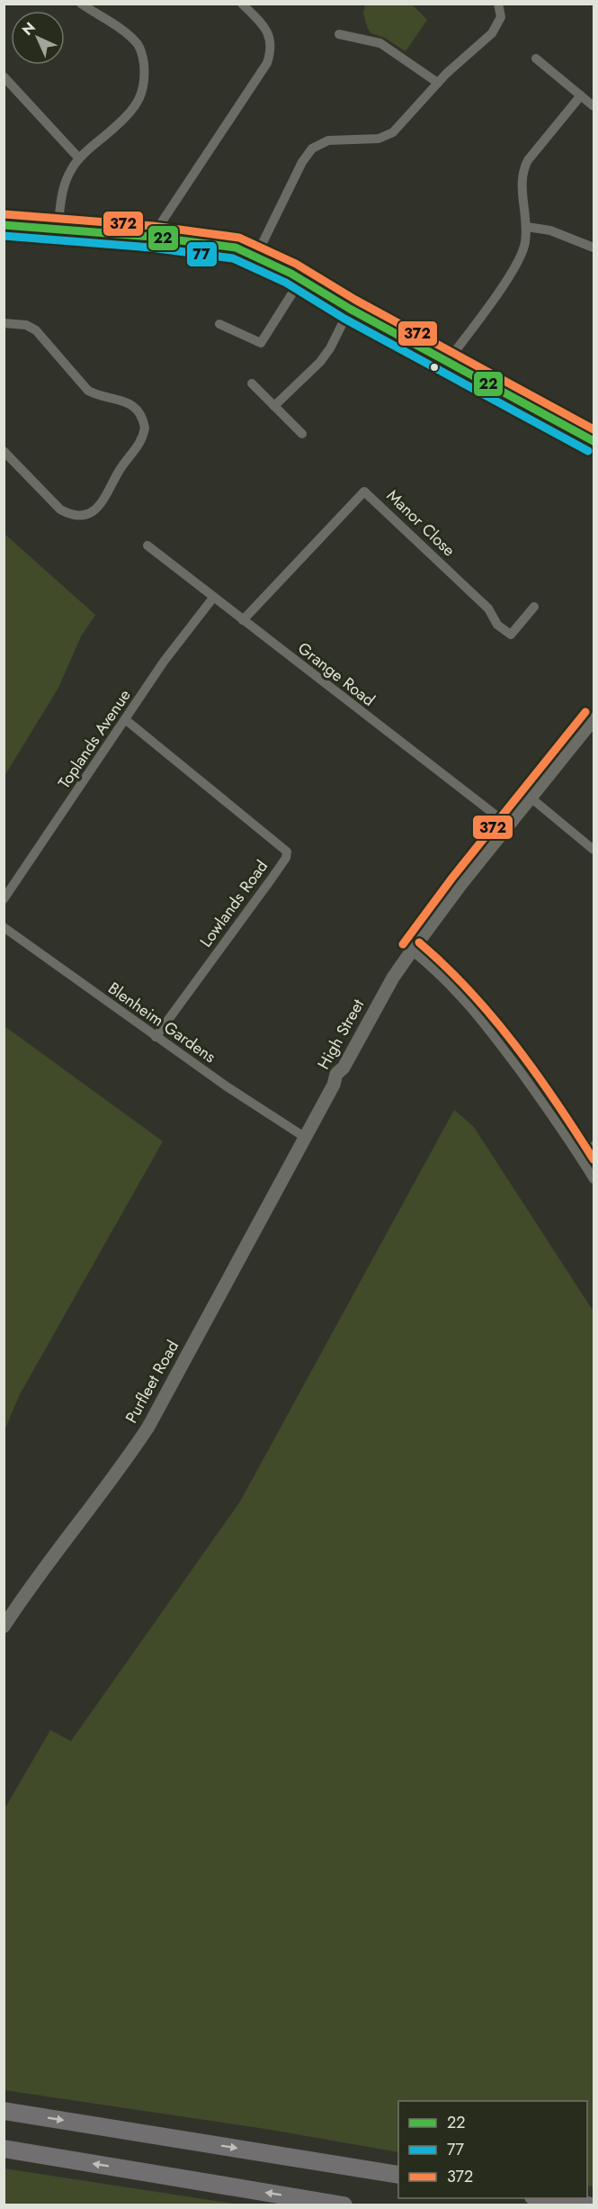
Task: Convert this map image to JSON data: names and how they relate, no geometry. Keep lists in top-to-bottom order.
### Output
{
  "streets": {
    "street": [
      "Manor Close",
      "Grange Road",
      "Toplands Avenue",
      "Lowlands Road",
      "Blenheim Gardens",
      "High Street",
      "Purfleet Road"
    ]
  },
  "crossings": [
    ["Manor Close", "Grange Road"],
    ["Grange Road", "Toplands Avenue"],
    ["Toplands Avenue", "Lowlands Road"],
    ["Lowlands Road", "Blenheim Gardens"],
    ["Blenheim Gardens", "High Street"],
    ["Blenheim Gardens", "Purfleet Road"],
    ["High Street", "Purfleet Road"]
  ],
  "lines": ["transit line 372", "transit line 22", "transit line 77"],
  "legend": ["22", "77", "372"],
  "north": "top left"
}
